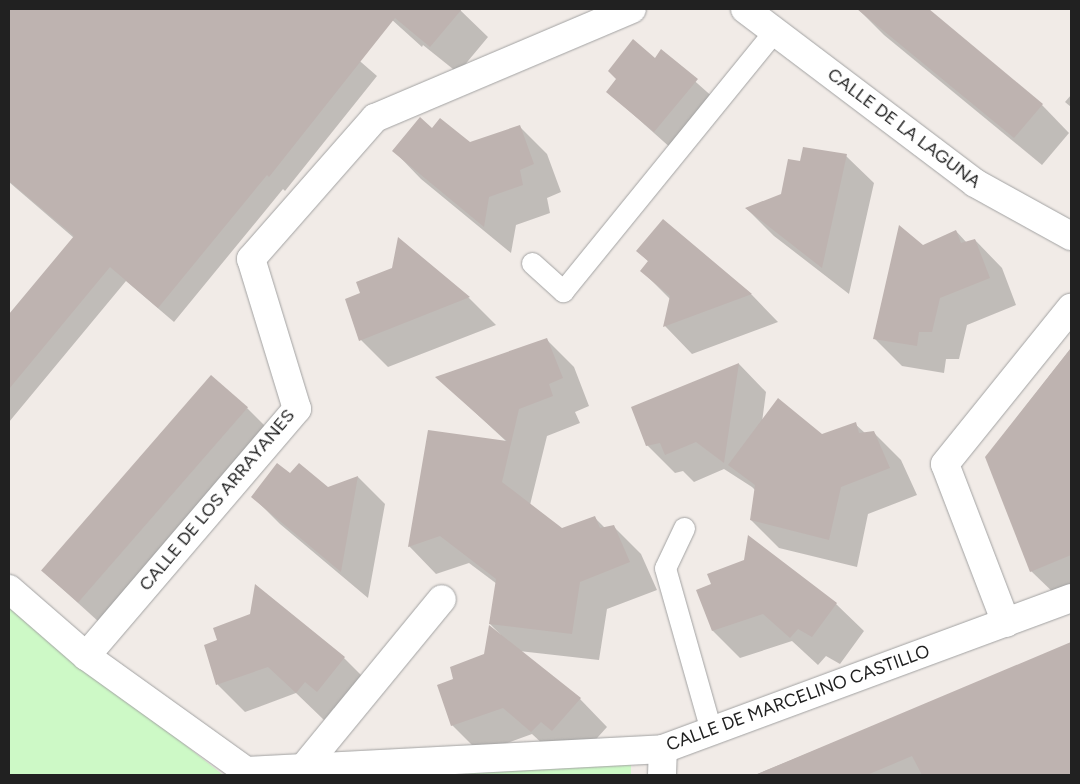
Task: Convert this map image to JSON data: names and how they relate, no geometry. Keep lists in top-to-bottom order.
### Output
{
  "streets": {
    "street": ["CALLE DE LA LAGUNA", "CALLE DE LOS ARRAYANES", "CALLE DE MARCELINO CASTILLO"]
  },
  "crossings": [
    ["CALLE DE LOS ARRAYANES", "CALLE DE MARCELINO CASTILLO"]
  ]
}
